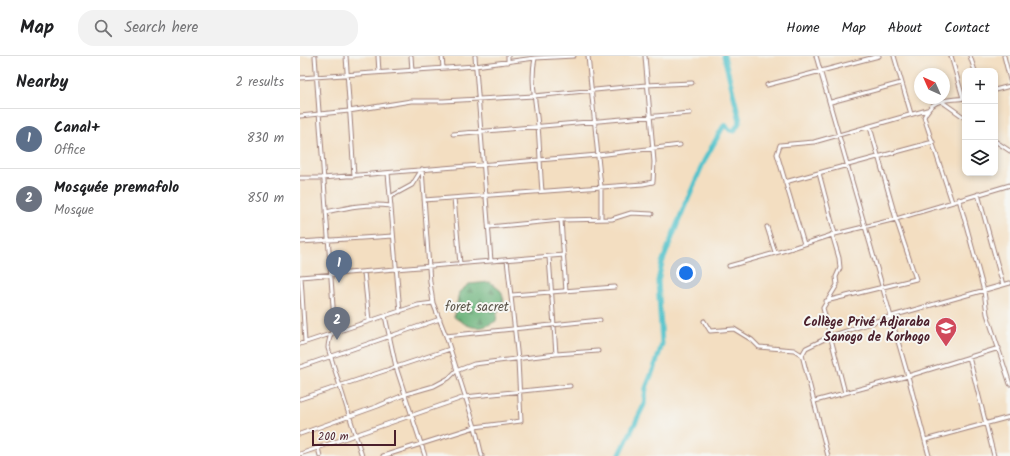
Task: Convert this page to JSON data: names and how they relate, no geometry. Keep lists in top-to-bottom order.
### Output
{
  "parks": ["foret sacret"],
  "places": {
    "school or university": ["Collège Privé Adjaraba Sanogo de Korhogo"]
  },
  "scale_bar": "200 m",
  "north": "top left",
  "page": {
    "header": "Map",
    "search": "Search here",
    "nav": [
      "Home",
      "Map",
      "About",
      "Contact"
    ],
    "heading": ["Nearby", "2 results"],
    "map_buttons": ["+", "−"],
    "list": [
      {
        "mark": "1",
        "name": "Canal+",
        "note": "Office",
        "value": "830 m"
      },
      {
        "mark": "2",
        "name": "Mosquée premafolo",
        "note": "Mosque",
        "value": "850 m"
      }
    ],
    "pins": ["1", "2"],
    "scale": "200 m"
  }
}
